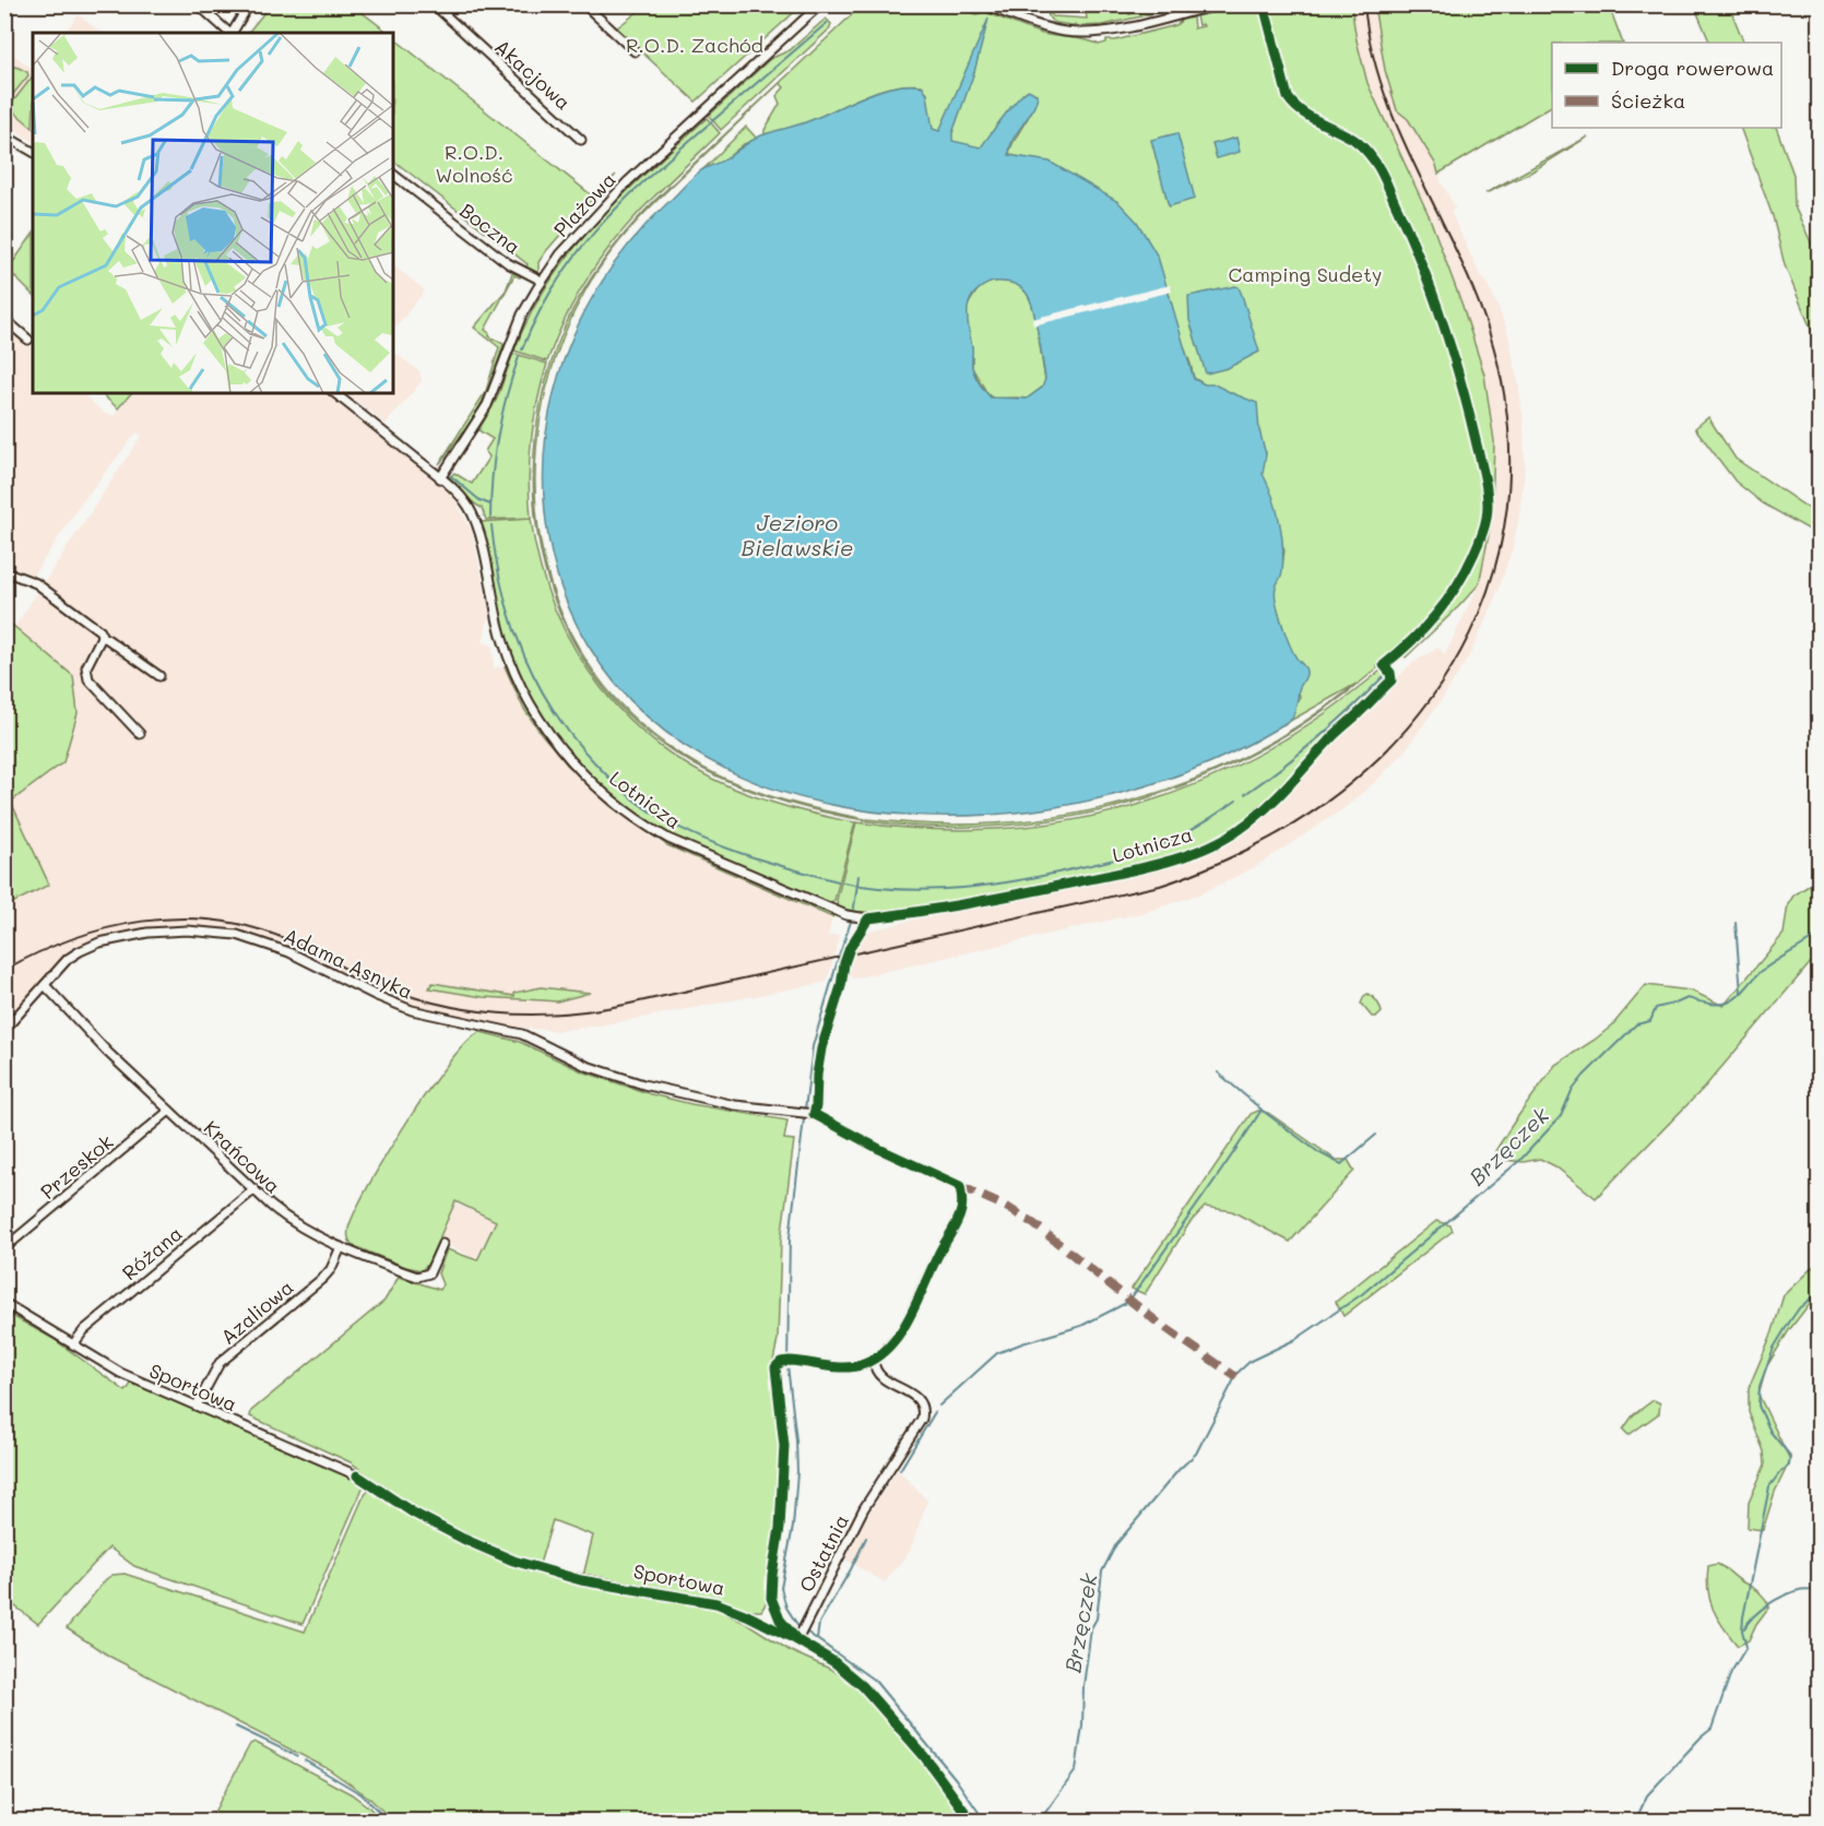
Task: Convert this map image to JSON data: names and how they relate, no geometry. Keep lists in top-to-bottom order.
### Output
{
  "streets": {
    "street": [
      "Akacjowa",
      "Plażowa",
      "Boczna",
      "Lotnicza",
      "Adama Asnyka",
      "Krańcowa",
      "Przeskok",
      "Różana",
      "Azaliowa",
      "Sportowa",
      "Ostatnia"
    ]
  },
  "crossings": [
    ["Plażowa", "Boczna"],
    ["Plażowa", "Lotnicza"],
    ["Adama Asnyka", "Krańcowa"],
    ["Adama Asnyka", "Ostatnia"],
    ["Krańcowa", "Przeskok"],
    ["Krańcowa", "Różana"],
    ["Krańcowa", "Azaliowa"],
    ["Różana", "Sportowa"],
    ["Azaliowa", "Sportowa"],
    ["Sportowa", "Ostatnia"]
  ],
  "water": ["Jezioro Bielawskie", "Brzęczek"],
  "parks": ["R.O.D. Zachód", "R.O.D. Wolność", "Camping Sudety"],
  "legend": ["Droga rowerowa", "Ścieżka"]
}
